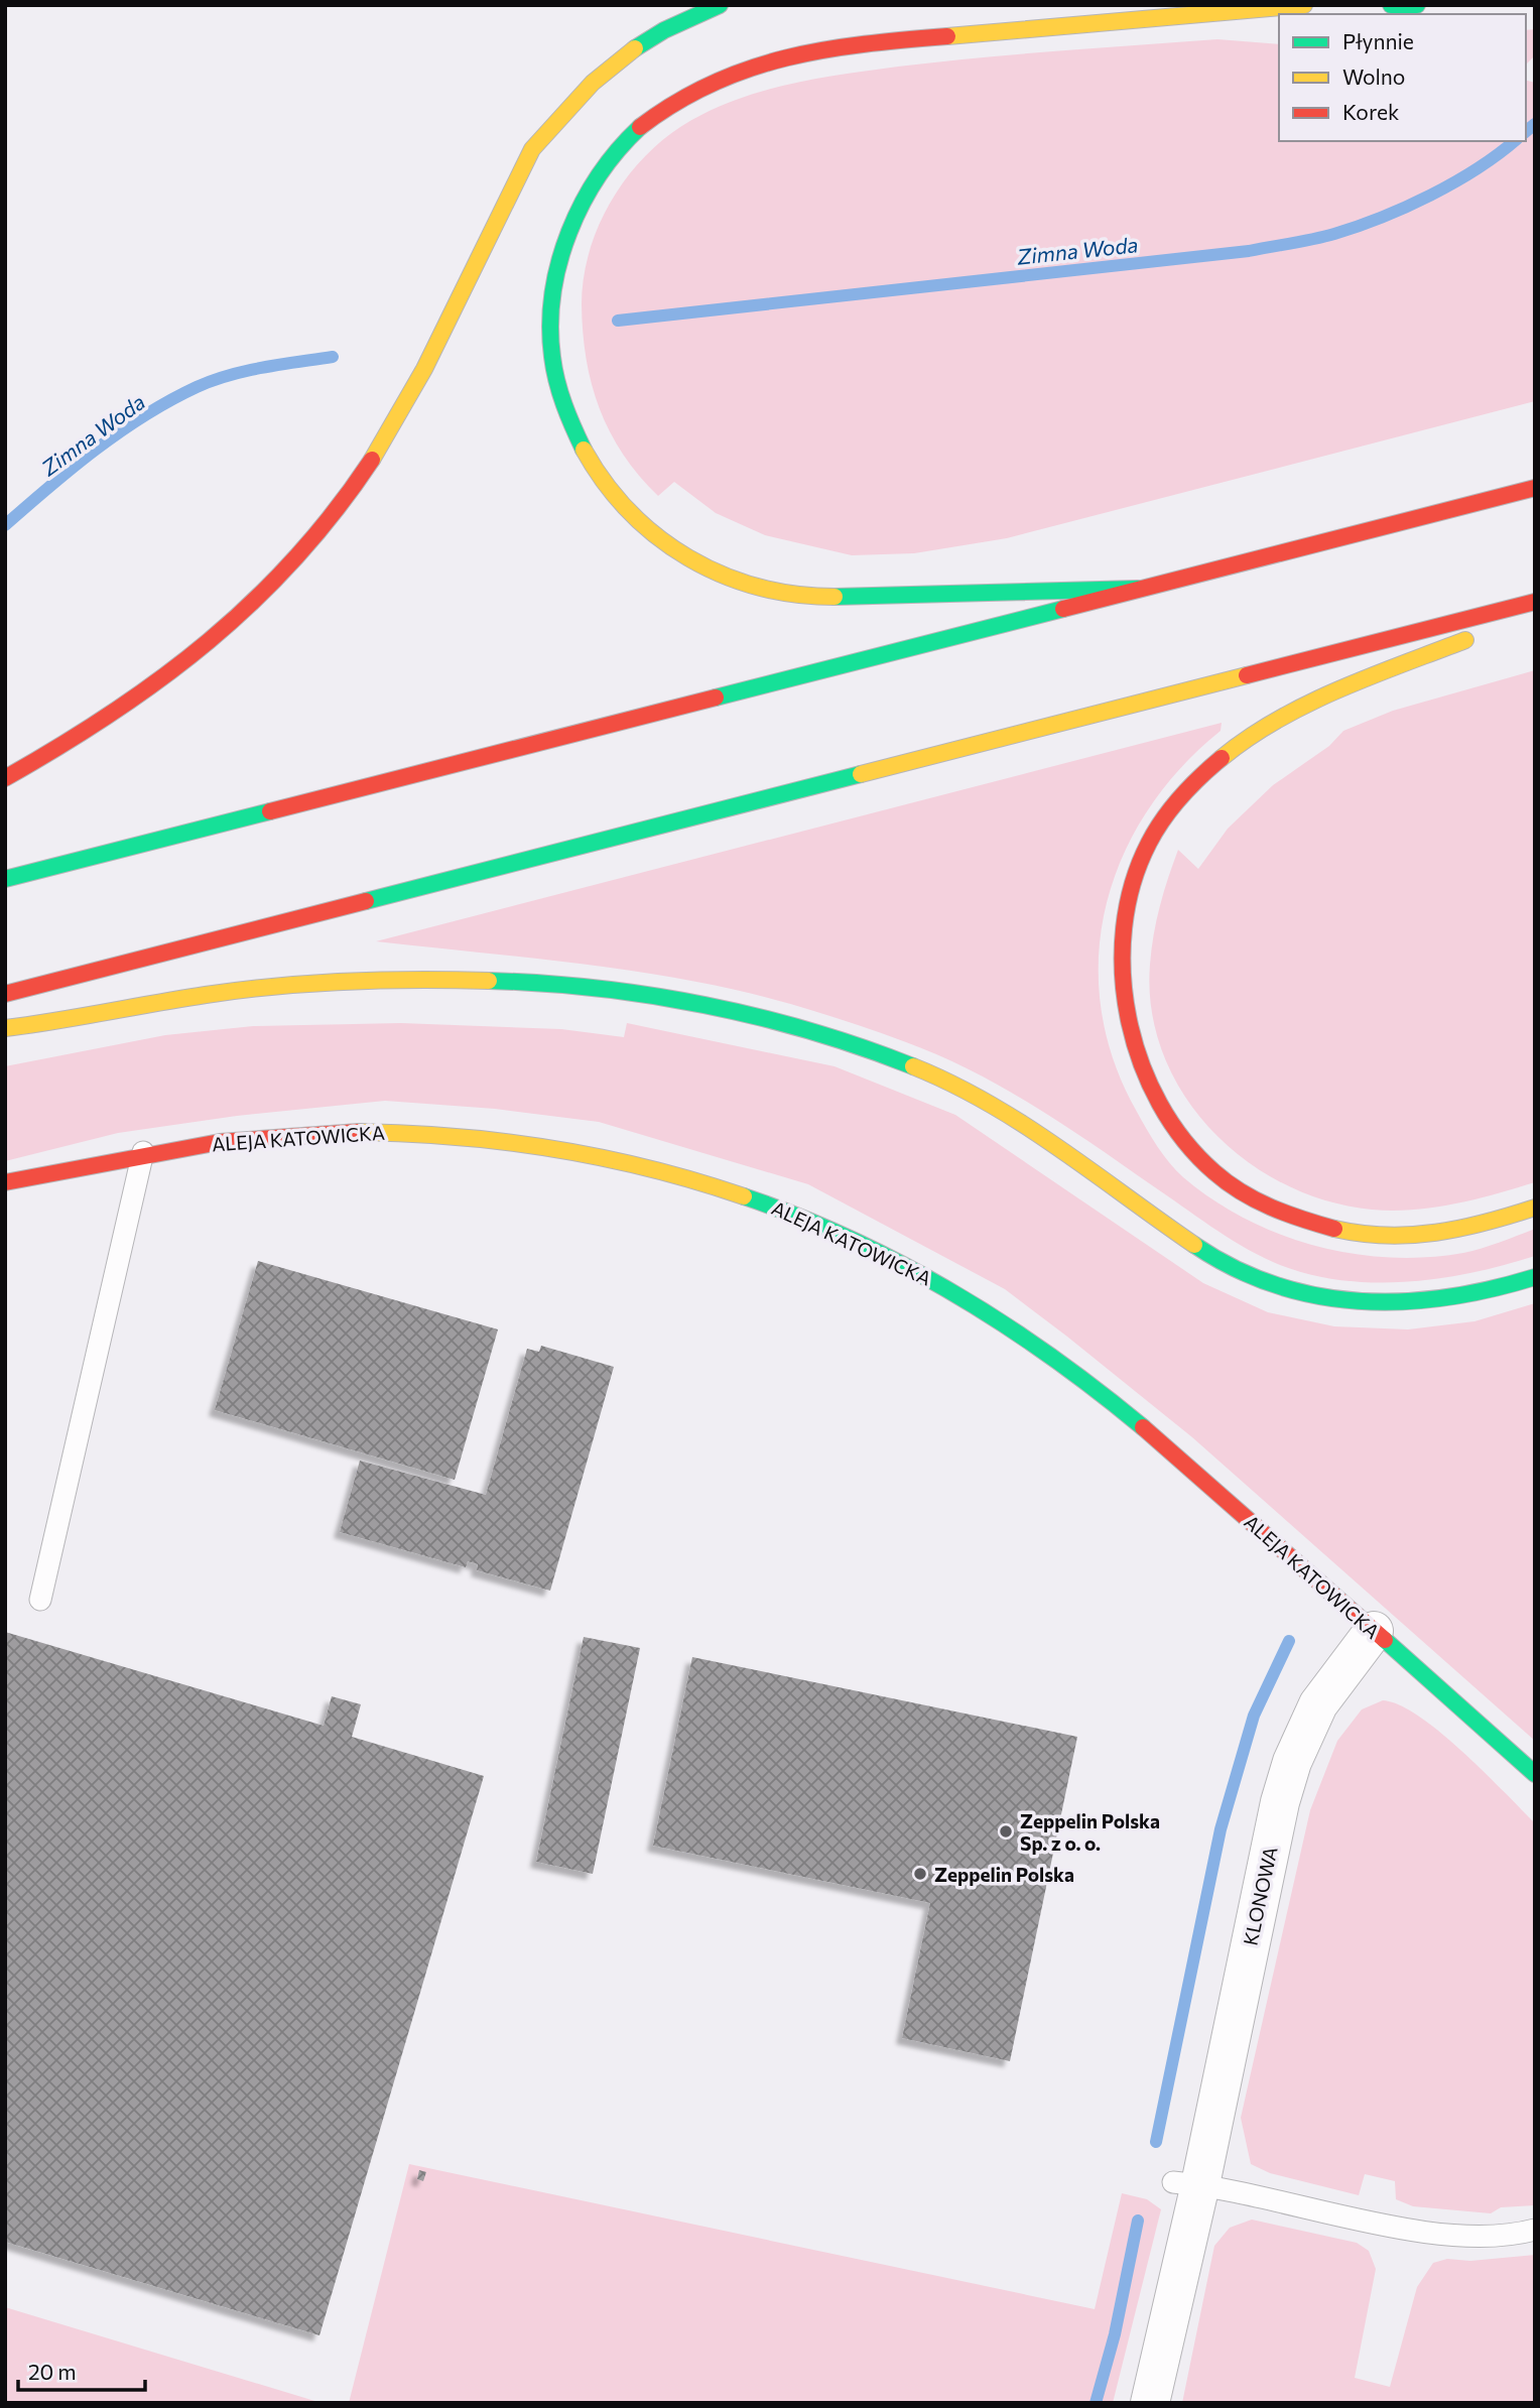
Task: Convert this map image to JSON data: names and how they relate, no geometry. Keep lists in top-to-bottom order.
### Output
{
  "streets": {
    "main road": ["ALEJA KATOWICKA"],
    "street": ["KLONOWA"]
  },
  "crossings": [
    ["ALEJA KATOWICKA", "KLONOWA"]
  ],
  "water": ["Zimna Woda"],
  "places": ["Zeppelin Polska Sp. z o. o.", "Zeppelin Polska"],
  "legend": ["Płynnie", "Wolno", "Korek"],
  "scale_bar": "20 m"
}
